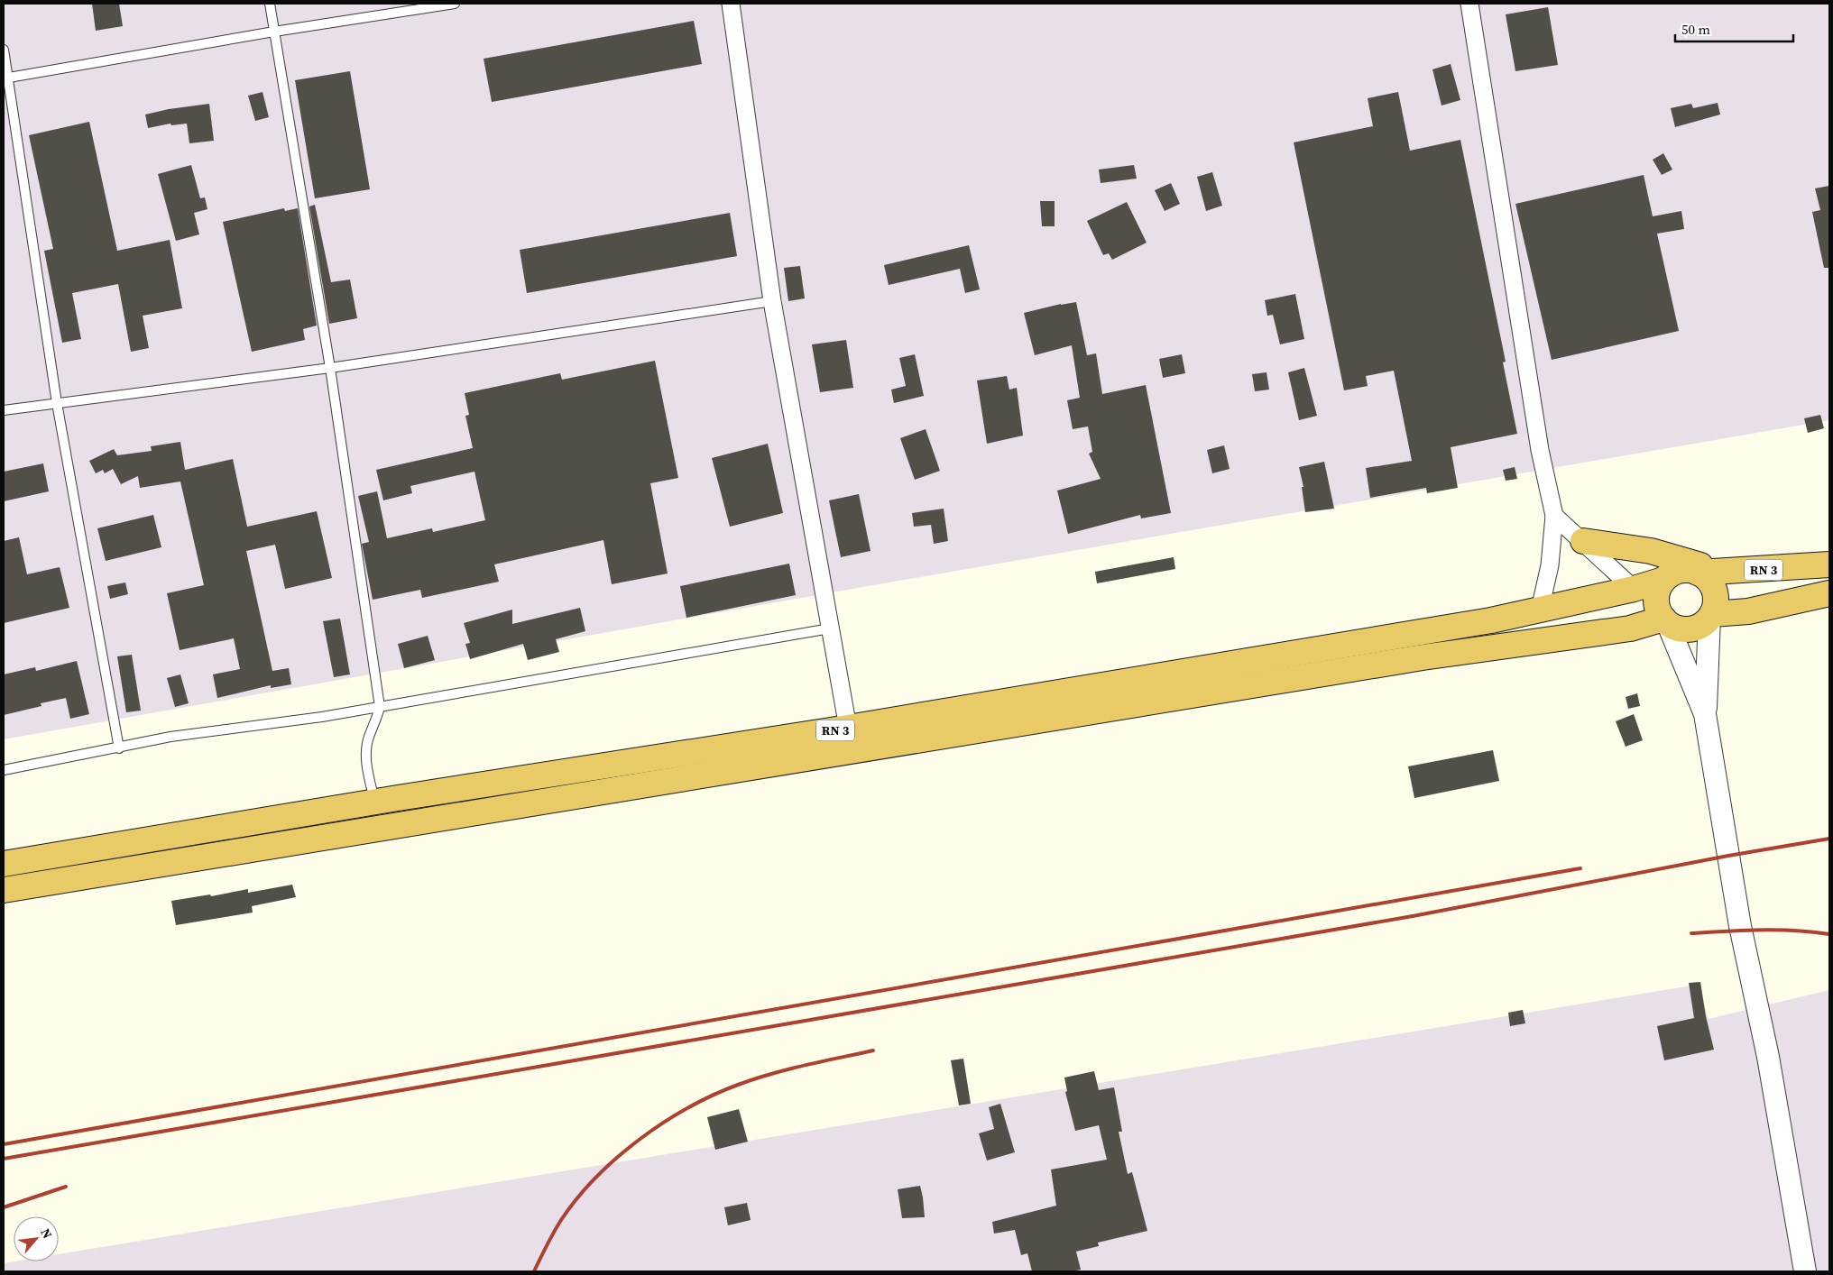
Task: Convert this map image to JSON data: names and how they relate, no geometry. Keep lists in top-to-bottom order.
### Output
{
  "streets": {
    "highway": ["RN 3"]
  },
  "scale_bar": "50 m",
  "north": "top right"
}
